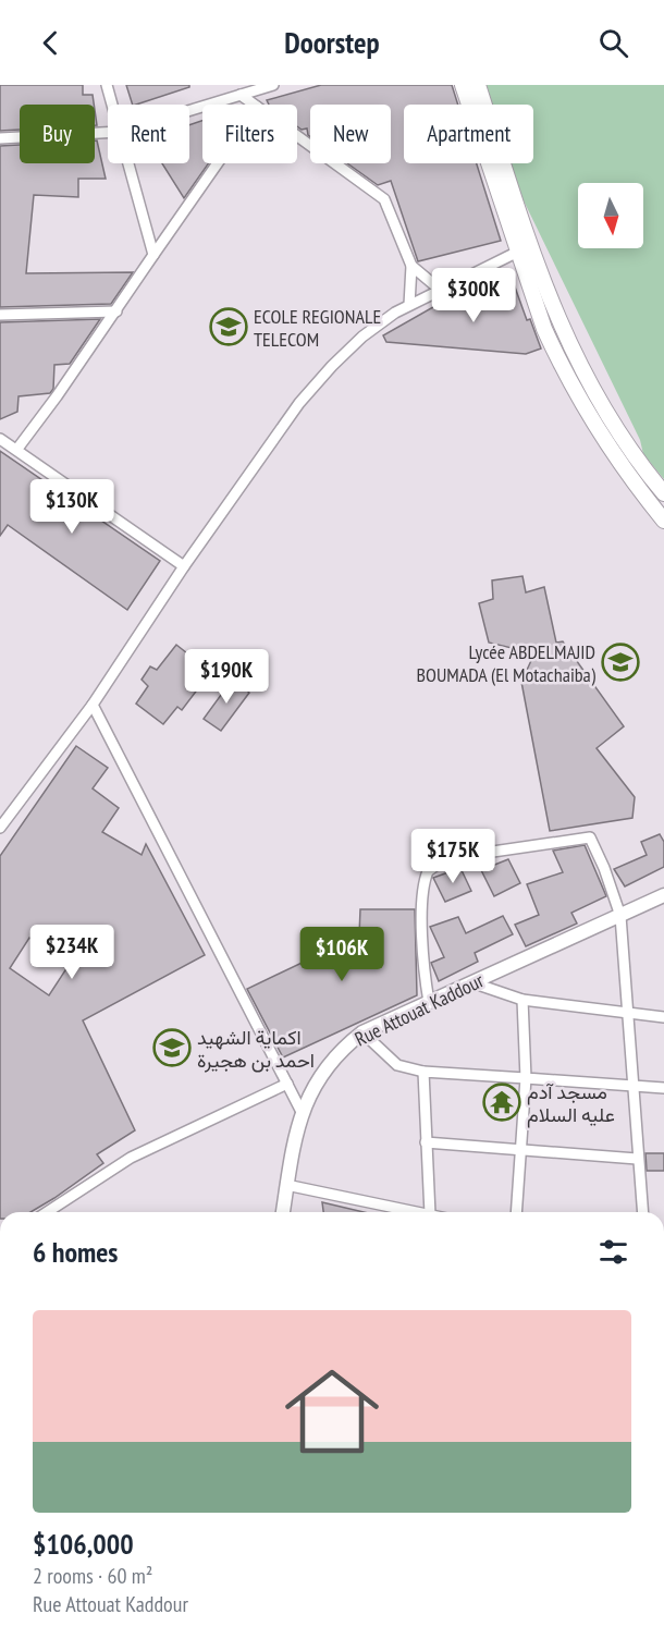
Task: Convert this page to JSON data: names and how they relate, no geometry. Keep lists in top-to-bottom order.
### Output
{
  "streets": {
    "street": ["Rue Attouat Kaddour"]
  },
  "places": {
    "school or university": ["ECOLE REGIONALE TELECOM", "Lycée ABDELMAJID BOUMADA (El Motachaiba)", "اكماية الشهيد احمد بن هجيرة"],
    "temple": ["مسجد آدم عليه السلام"]
  },
  "north": "bottom",
  "page": {
    "header": "Doorstep",
    "chip": [
      "Buy",
      "Rent",
      "Filters",
      "New",
      "Apartment"
    ],
    "price": [
      "$300K",
      "$130K",
      "$190K",
      "$175K",
      "$234K",
      "$106K"
    ],
    "heading": "6 homes",
    "list": [
      {
        "name": "$106,000",
        "note": "2 rooms · 60 m² · Rue Attouat Kaddour"
      }
    ]
  }
}
